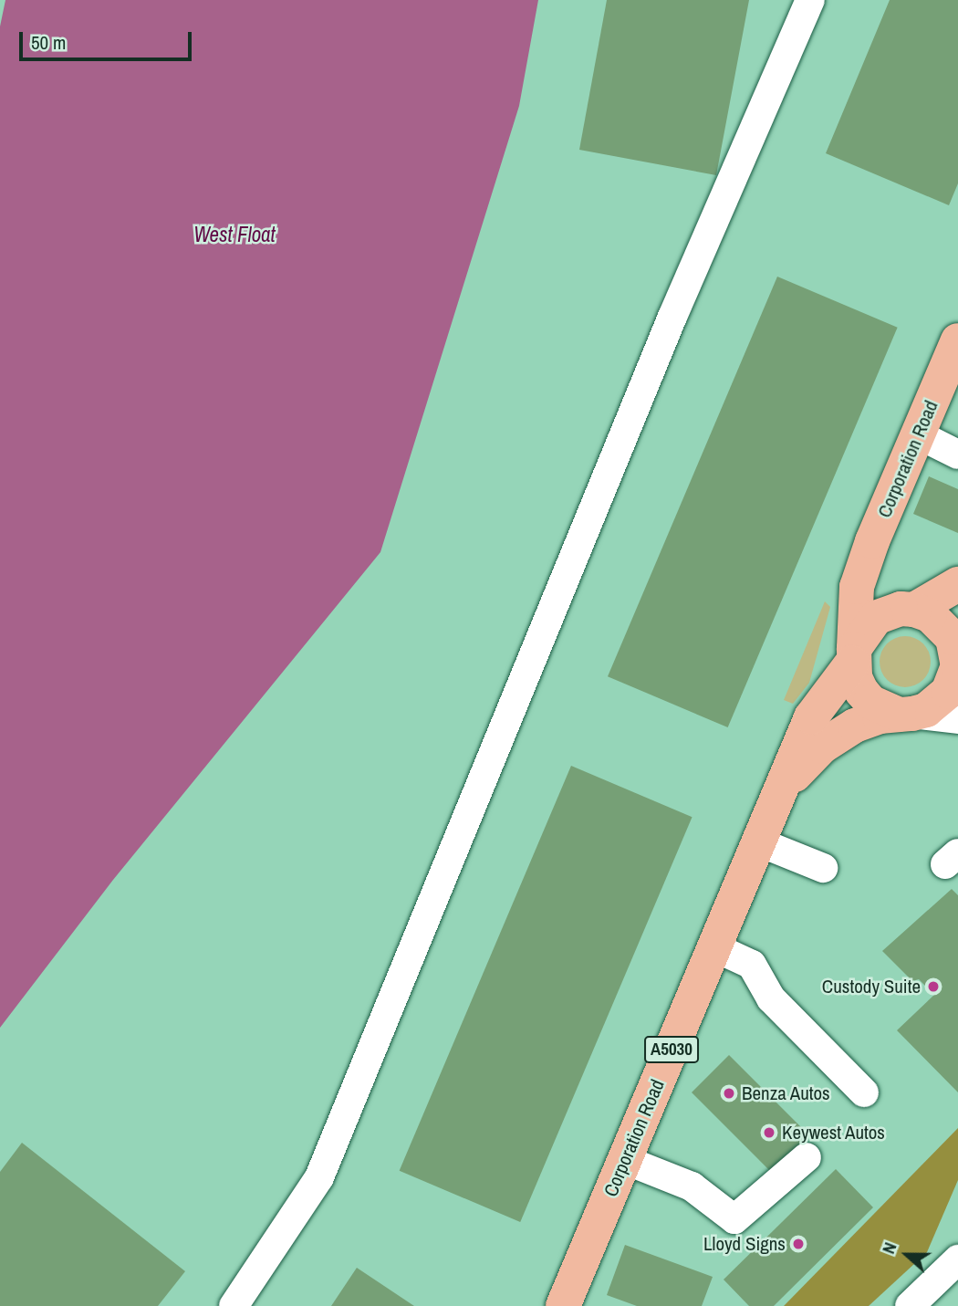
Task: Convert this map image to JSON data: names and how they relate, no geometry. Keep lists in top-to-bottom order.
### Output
{
  "streets": {
    "main road": ["Corporation Road", "A5030"]
  },
  "water": ["West Float"],
  "places": [
    "Custody Suite",
    "Benza Autos",
    "Keywest Autos",
    "Lloyd Signs"
  ],
  "scale_bar": "50 m",
  "north": "left"
}
